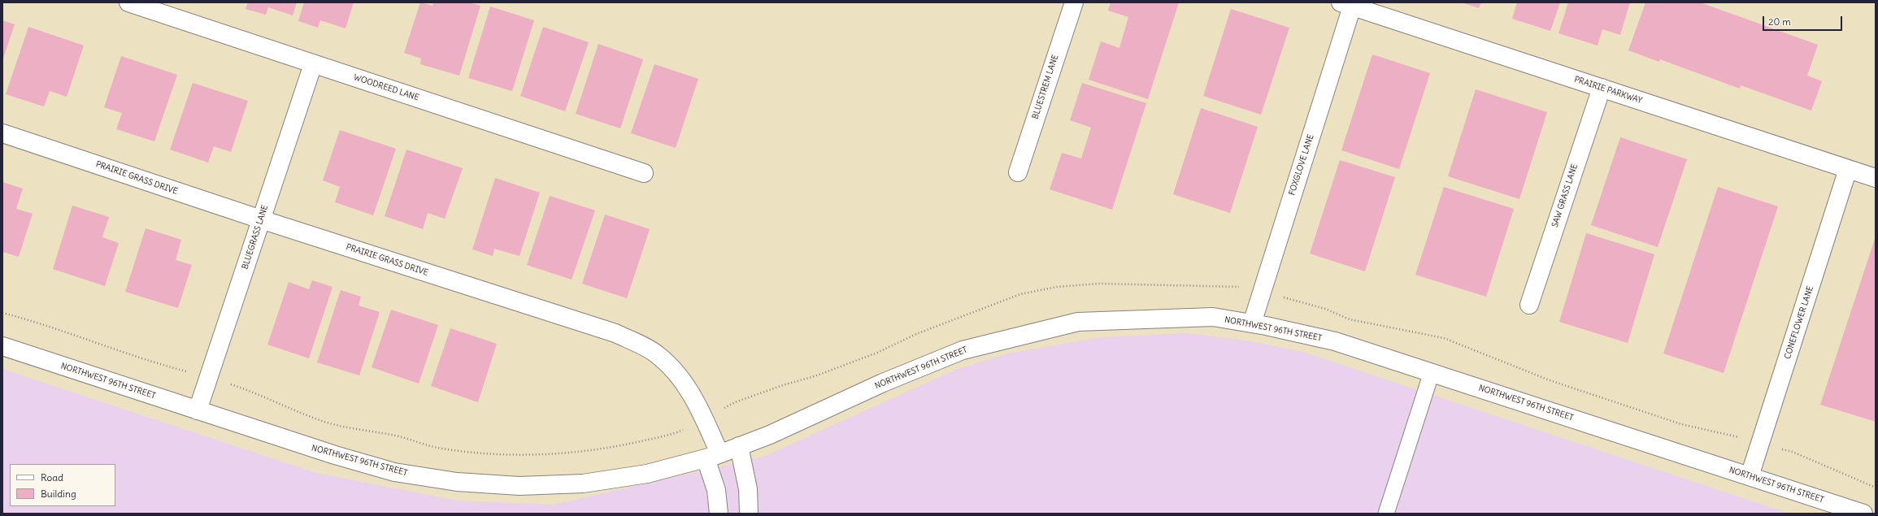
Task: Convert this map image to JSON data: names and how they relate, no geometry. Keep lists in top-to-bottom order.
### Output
{
  "streets": {
    "street": [
      "BLUESTREM LANE",
      "WOODREED LANE",
      "PRAIRIE PARKWAY",
      "FOXGLOVE LANE",
      "PRAIRIE GRASS DRIVE",
      "SAW GRASS LANE",
      "BLUEGRASS LANE",
      "CONEFLOWER LANE",
      "NORTHWEST 96TH STREET"
    ]
  },
  "crossings": [
    ["WOODREED LANE", "BLUEGRASS LANE"],
    ["PRAIRIE PARKWAY", "FOXGLOVE LANE"],
    ["PRAIRIE PARKWAY", "SAW GRASS LANE"],
    ["PRAIRIE PARKWAY", "CONEFLOWER LANE"],
    ["FOXGLOVE LANE", "NORTHWEST 96TH STREET"],
    ["PRAIRIE GRASS DRIVE", "BLUEGRASS LANE"],
    ["PRAIRIE GRASS DRIVE", "NORTHWEST 96TH STREET"],
    ["BLUEGRASS LANE", "NORTHWEST 96TH STREET"],
    ["CONEFLOWER LANE", "NORTHWEST 96TH STREET"]
  ],
  "legend": ["Road", "Building"],
  "scale_bar": "20 m"
}
